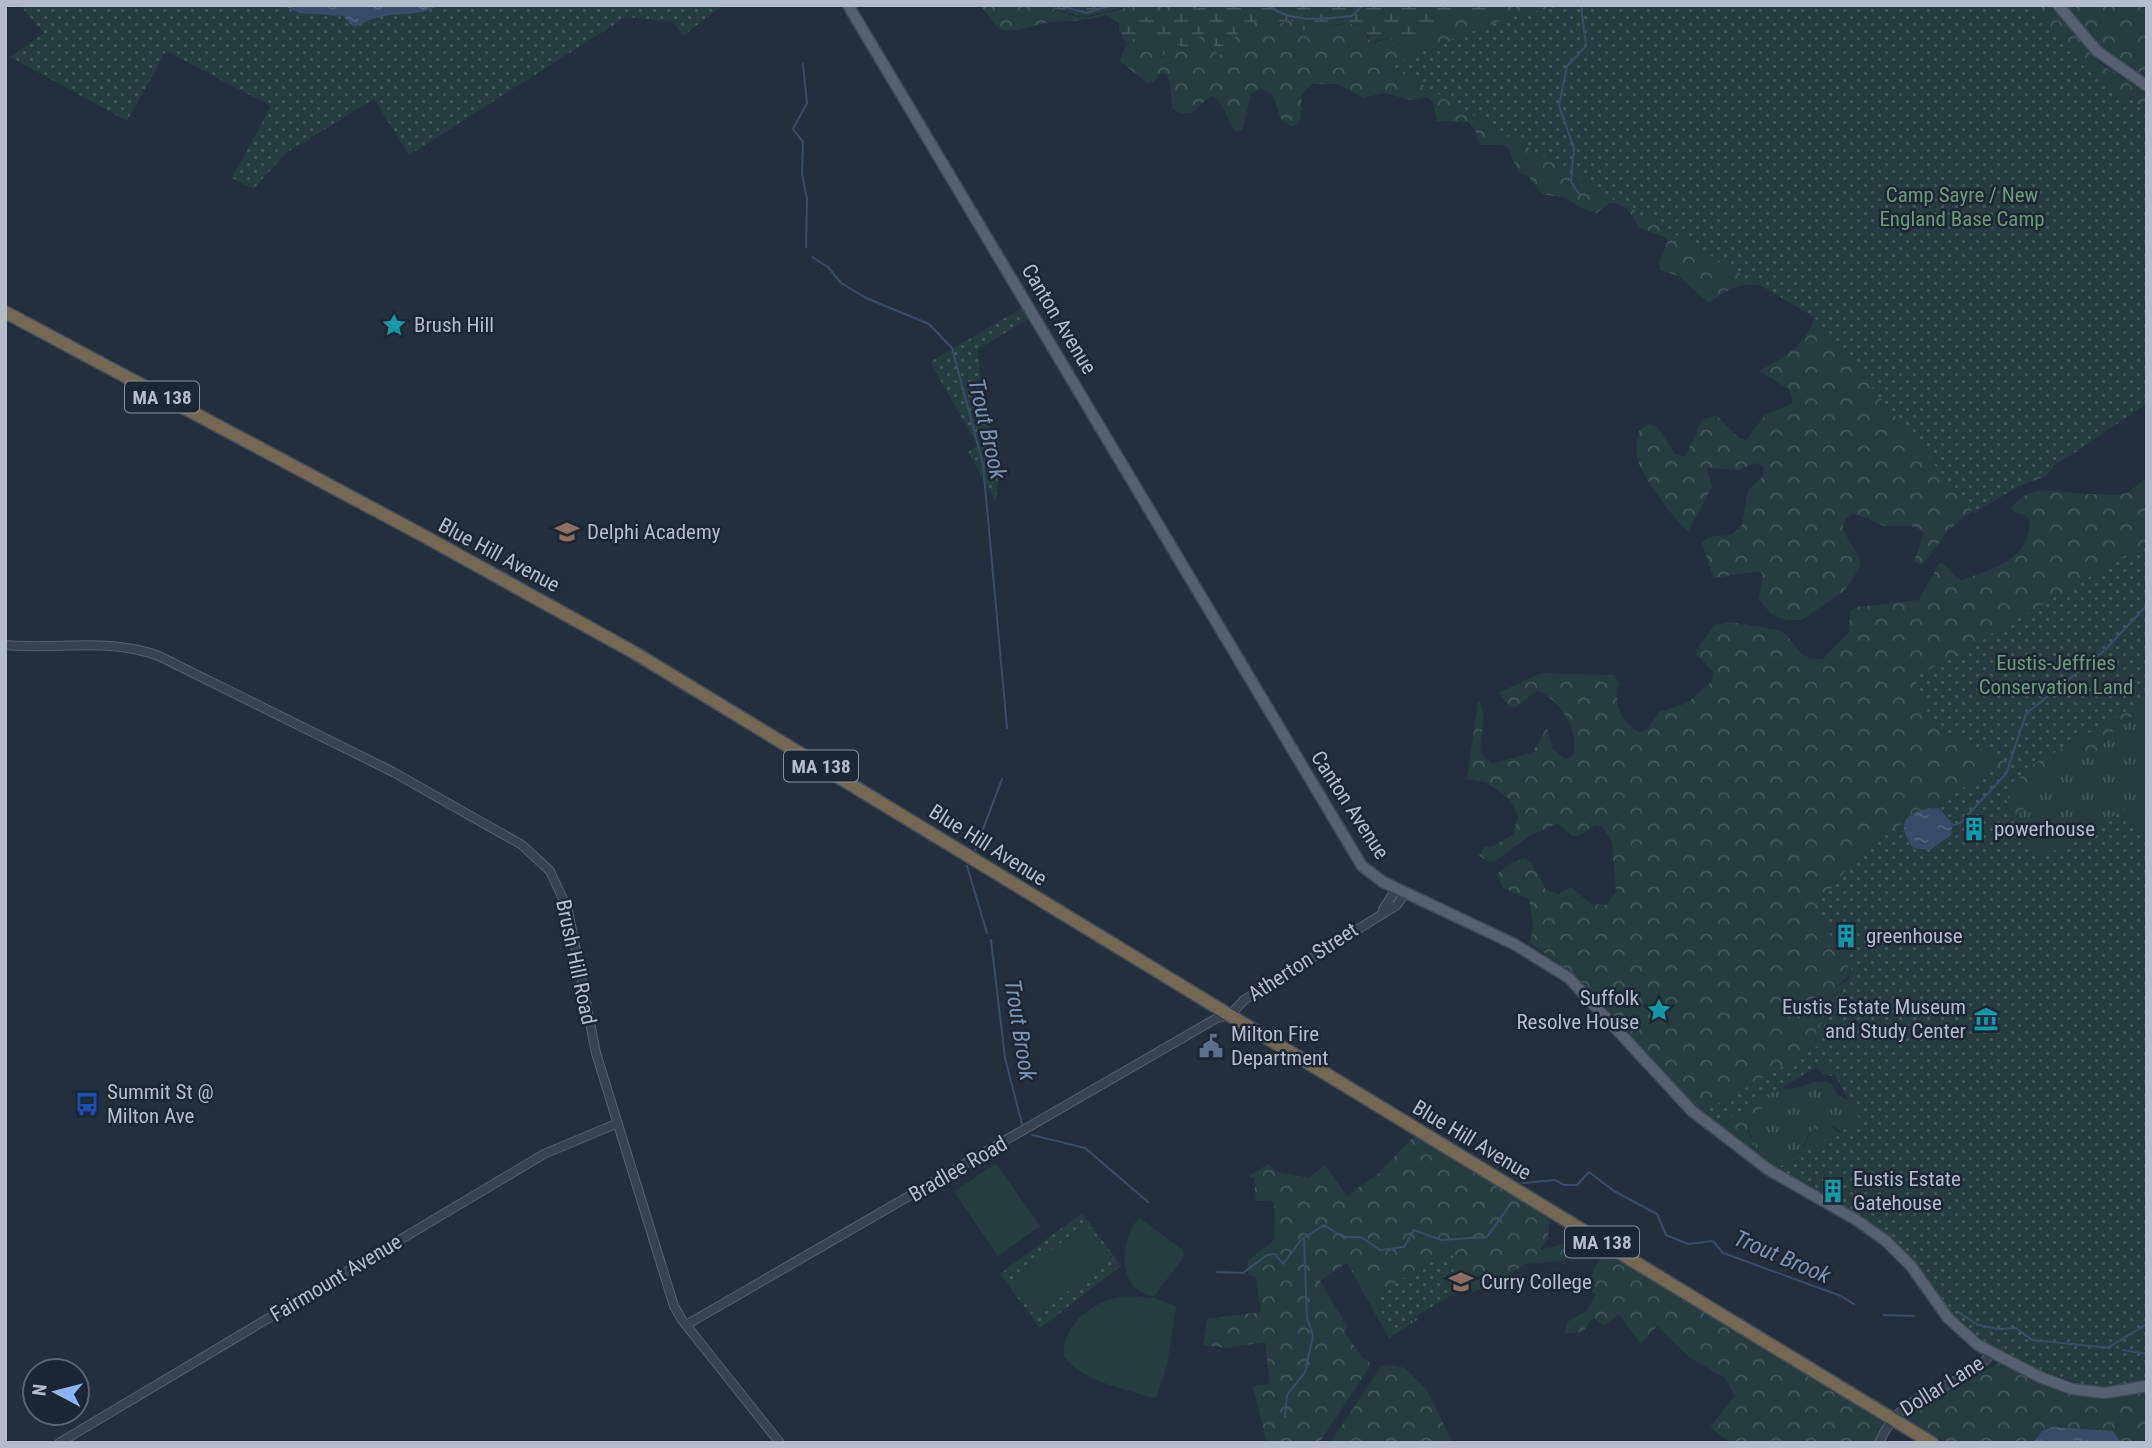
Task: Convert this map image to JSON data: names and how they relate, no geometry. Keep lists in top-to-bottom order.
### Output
{
  "streets": {
    "highway": ["MA 138", "Blue Hill Avenue"],
    "main road": ["Canton Avenue"],
    "street": [
      "Brush Hill Road",
      "Atherton Street",
      "Bradlee Road",
      "Fairmount Avenue",
      "Dollar Lane"
    ]
  },
  "crossings": [
    ["Canton Avenue", "Atherton Street"],
    ["Canton Avenue", "Dollar Lane"],
    ["Blue Hill Avenue", "Atherton Street"],
    ["Blue Hill Avenue", "Bradlee Road"],
    ["Blue Hill Avenue", "Dollar Lane"],
    ["Brush Hill Road", "Bradlee Road"],
    ["Brush Hill Road", "Fairmount Avenue"],
    ["Atherton Street", "Bradlee Road"]
  ],
  "water": ["Trout Brook"],
  "parks": ["Camp Sayre / New England Base Camp", "Eustis-Jeffries Conservation Land"],
  "places": {
    "place": ["Brush Hill", "Suffolk Resolve House"],
    "school or university": ["Delphi Academy", "Curry College"],
    "building": ["powerhouse", "greenhouse", "Eustis Estate Gatehouse"],
    "museum": ["Eustis Estate Museum and Study Center"],
    "public building": ["Milton Fire Department"],
    "bus stop": ["Summit St @ Milton Ave"]
  },
  "north": "left"
}
